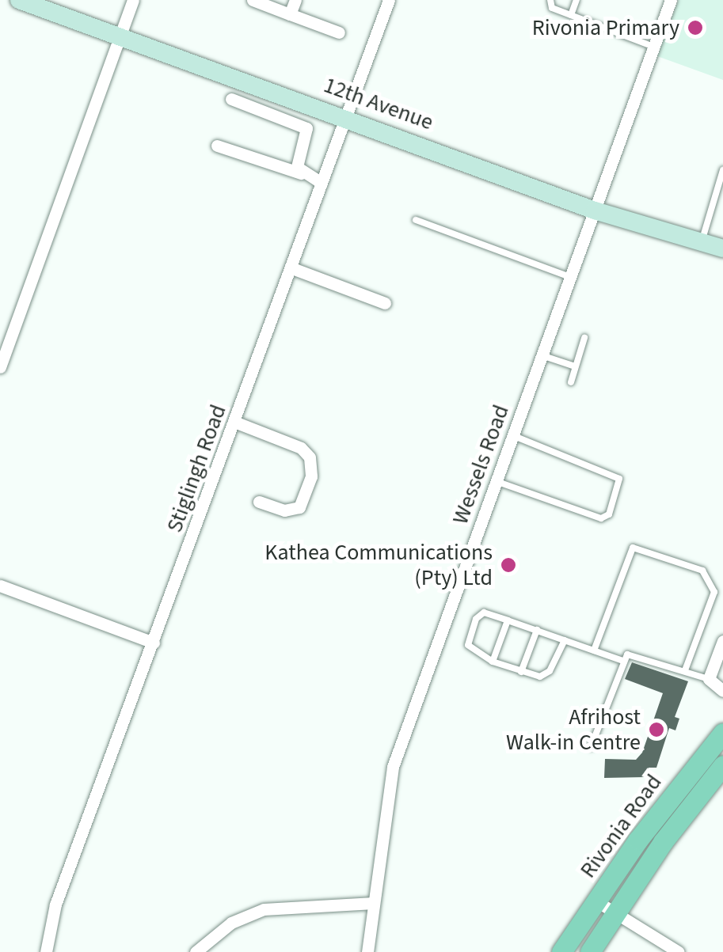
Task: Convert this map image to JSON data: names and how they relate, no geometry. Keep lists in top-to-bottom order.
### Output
{
  "streets": {
    "main road": ["12th Avenue", "Rivonia Road"],
    "street": ["Wessels Road", "Stiglingh Road"]
  },
  "crossings": [
    ["12th Avenue", "Wessels Road"],
    ["12th Avenue", "Stiglingh Road"]
  ],
  "places": ["Rivonia Primary", "Kathea Communications (Pty) Ltd", "Afrihost Walk-in Centre"]
}
